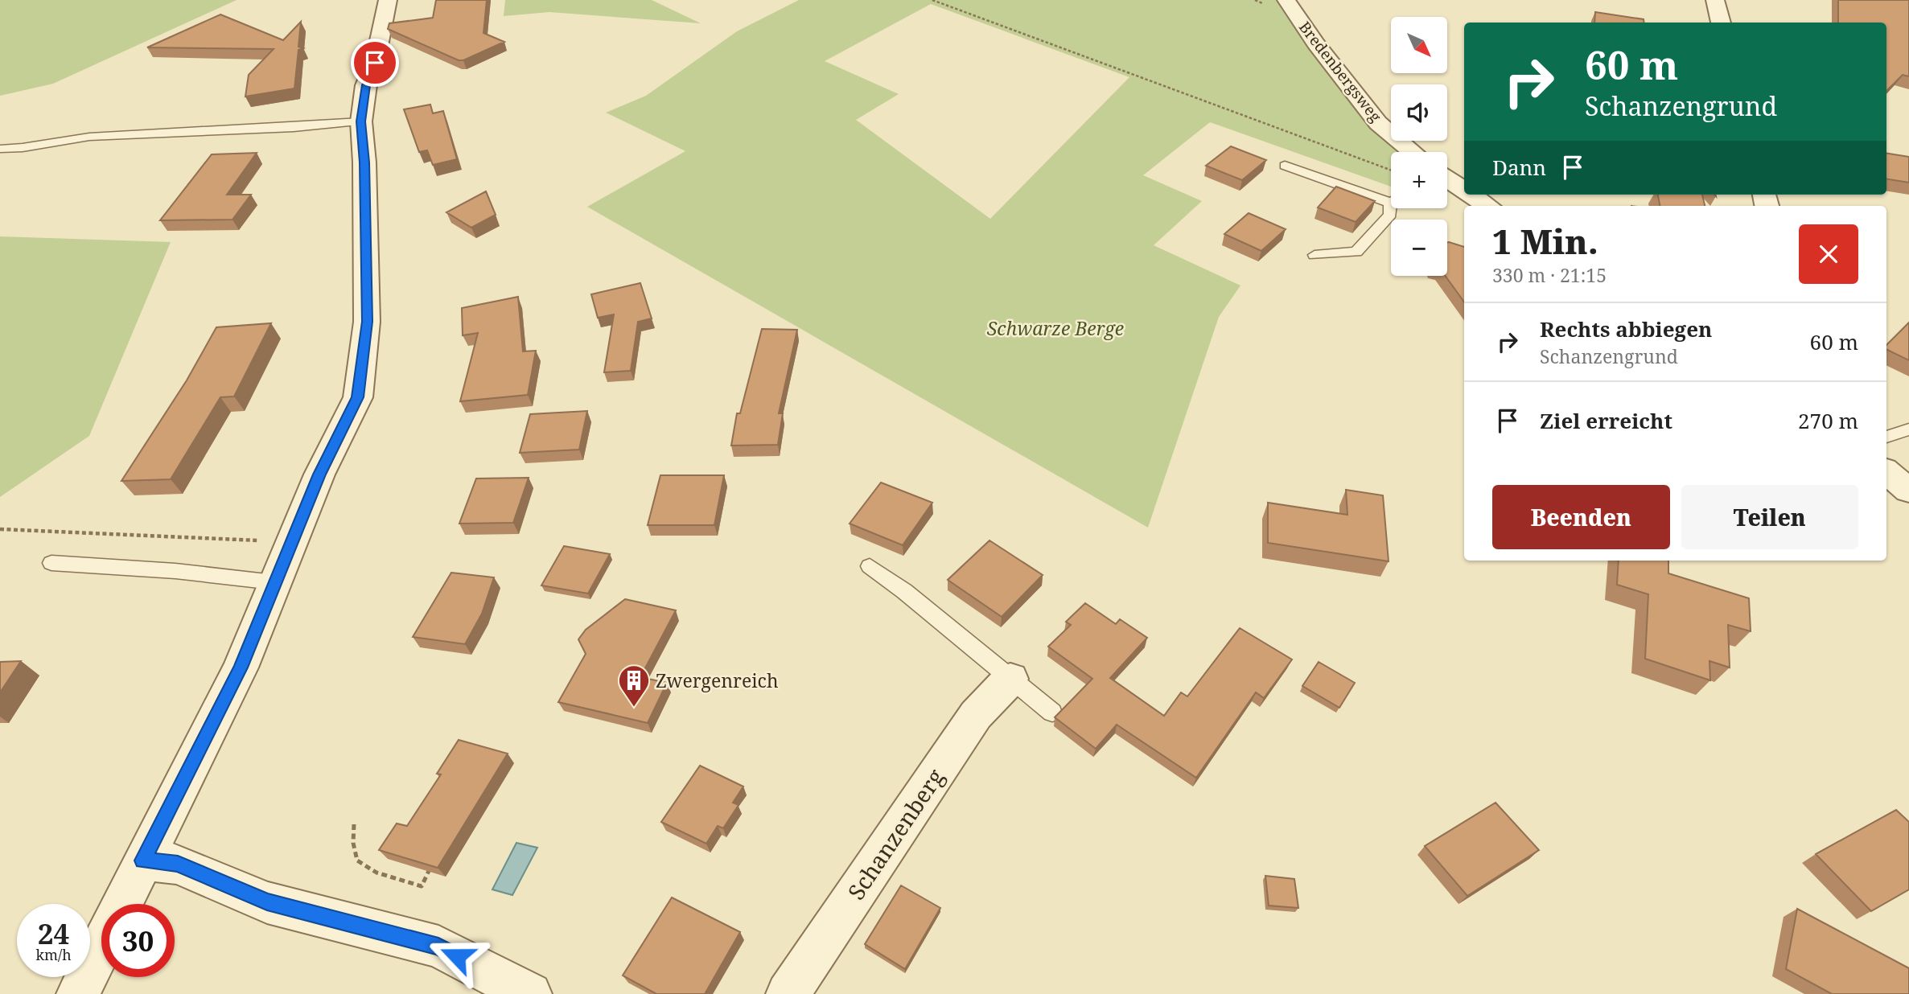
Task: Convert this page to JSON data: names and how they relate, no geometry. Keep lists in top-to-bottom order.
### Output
{
  "streets": {
    "street": ["Bredenbergsweg", "Schanzenberg"]
  },
  "parks": ["Schwarze Berge"],
  "places": {
    "building": ["Zwergenreich"]
  },
  "north": "bottom right",
  "page": {
    "map_buttons": ["+", "−"],
    "turn": ["60 m", "Schanzengrund"],
    "then": "Dann",
    "heading": ["1 Min.", "330 m · 21:15"],
    "list": [
      {
        "name": "Rechts abbiegen",
        "note": "Schanzengrund",
        "value": "60 m"
      },
      {
        "name": "Ziel erreicht",
        "value": "270 m"
      }
    ],
    "buttons": ["Beenden", "Teilen"],
    "speed": "24 km/h",
    "limit": "30"
  }
}
